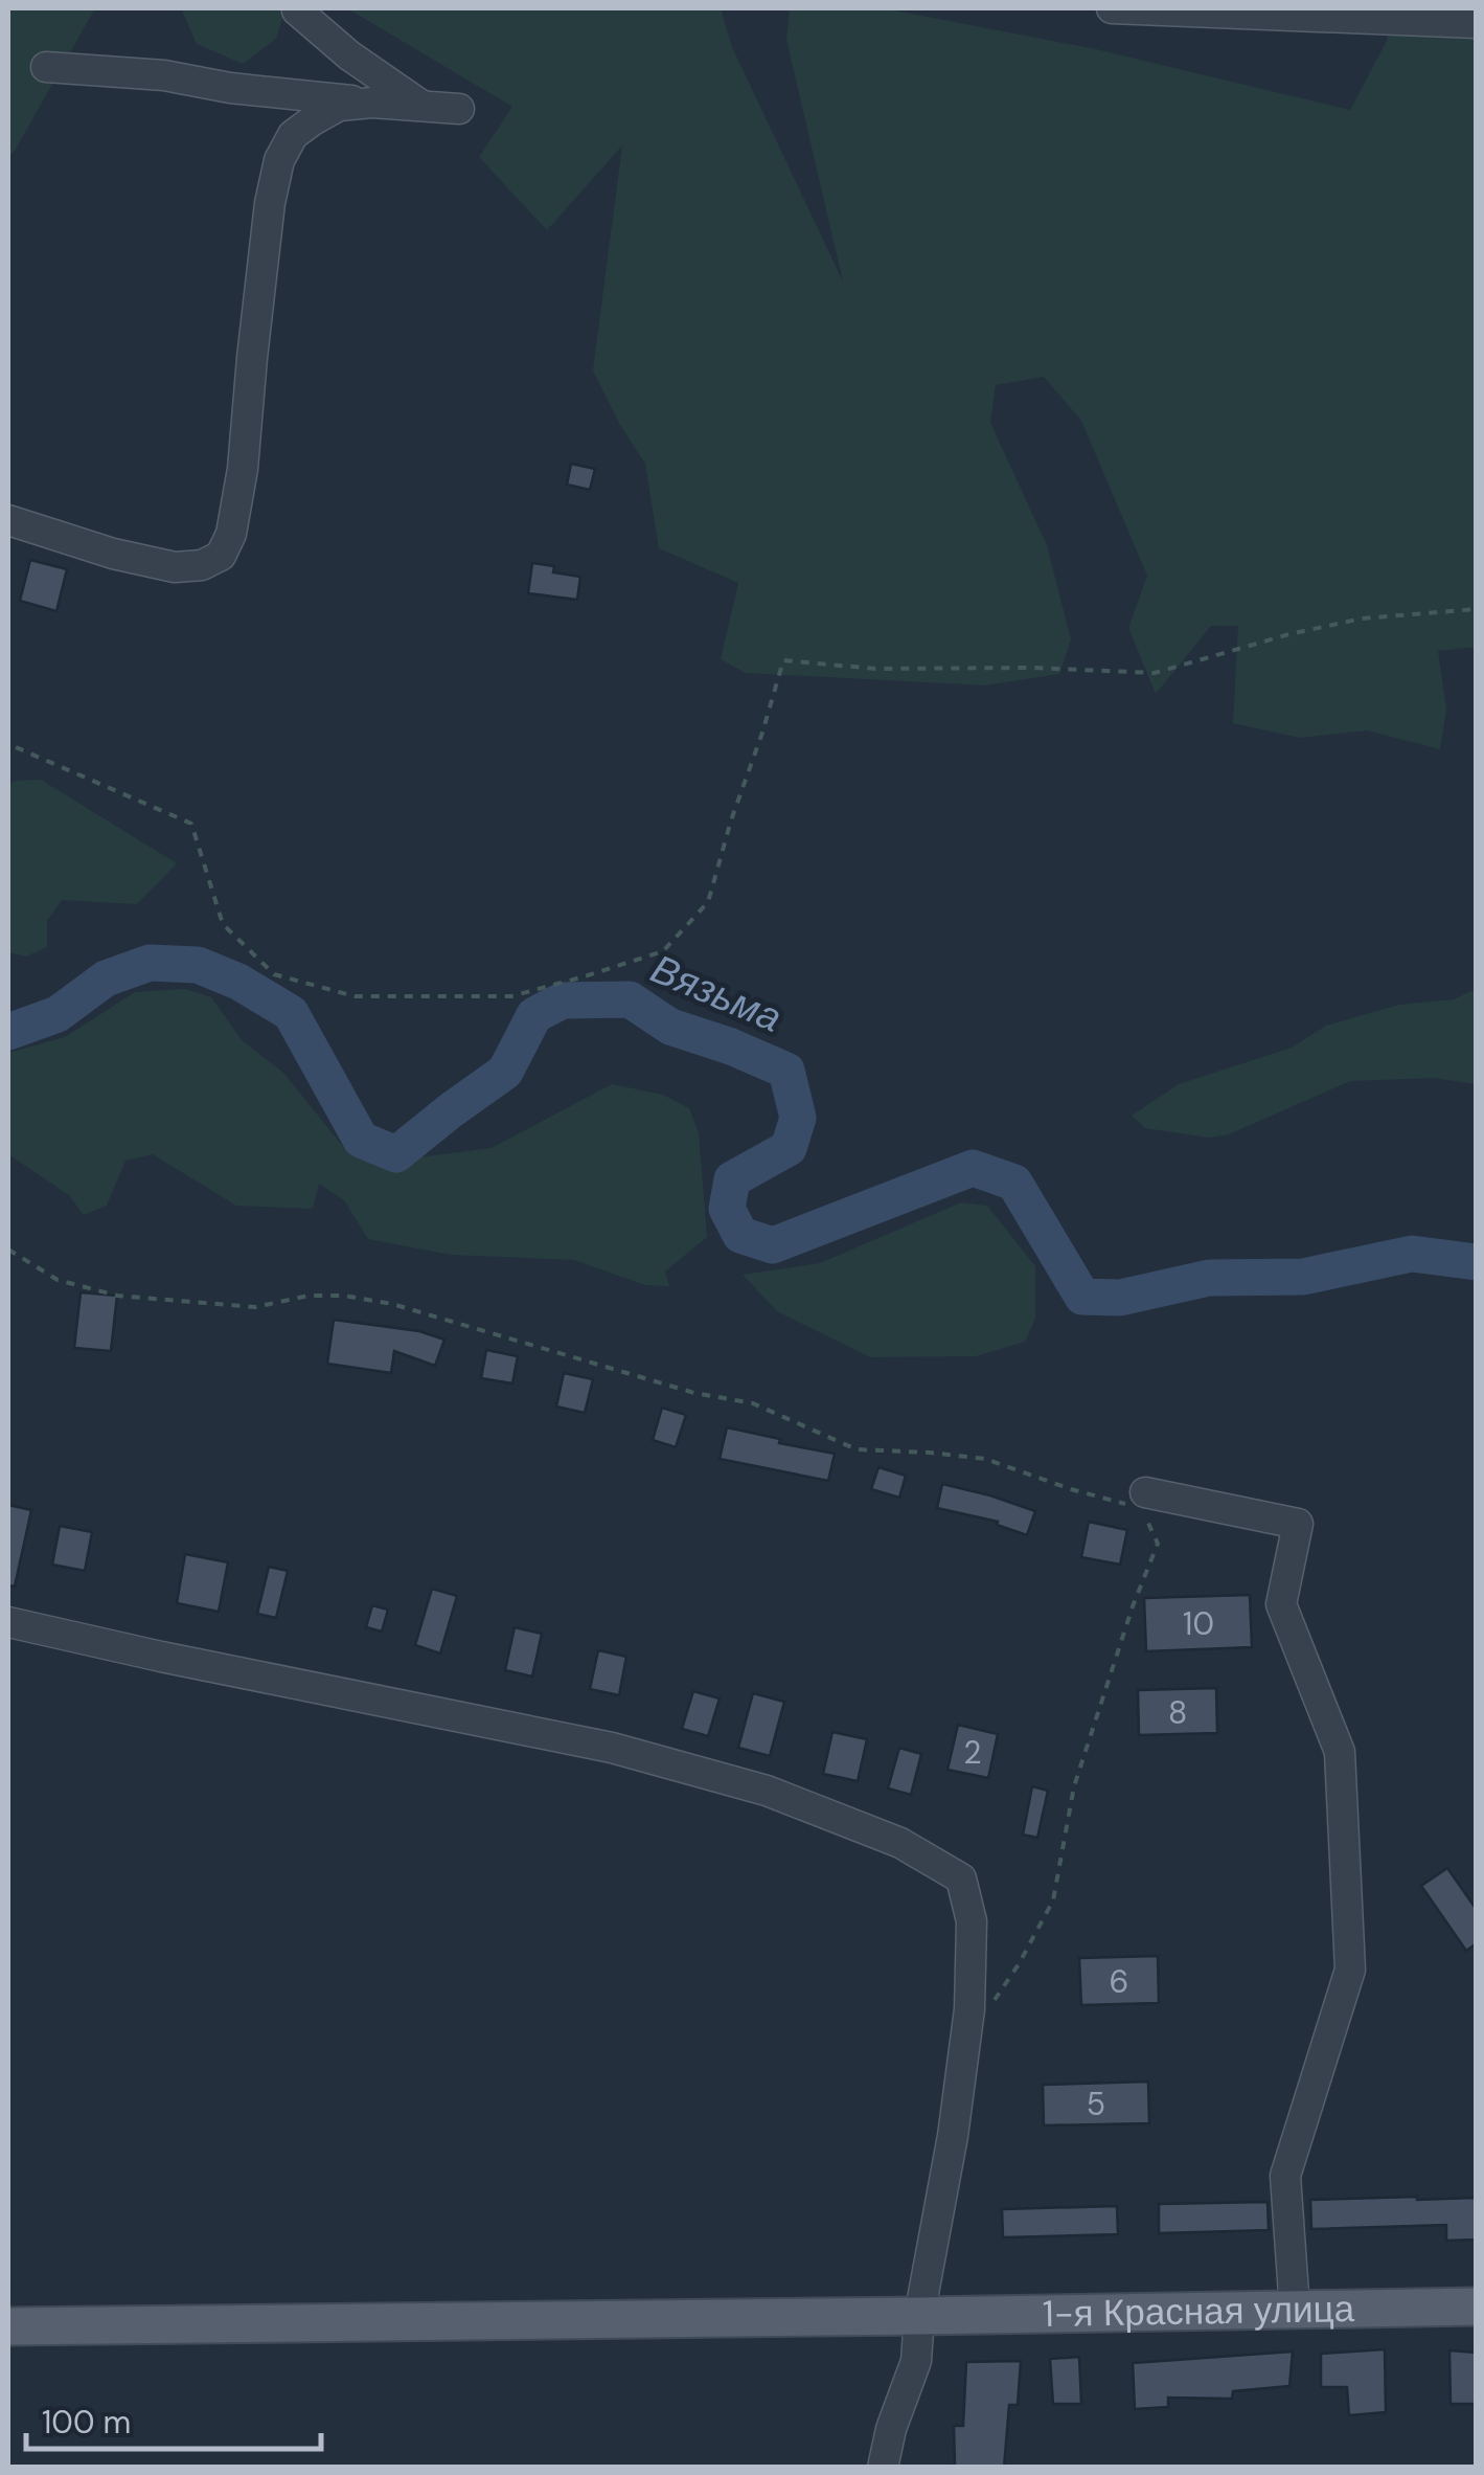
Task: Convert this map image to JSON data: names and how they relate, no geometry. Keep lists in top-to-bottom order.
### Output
{
  "streets": {
    "main road": ["1-я Красная улица"]
  },
  "water": ["Вязьма"],
  "house_numbers": [
    "10",
    "8",
    "2",
    "6",
    "5"
  ],
  "scale_bar": "100 m"
}
